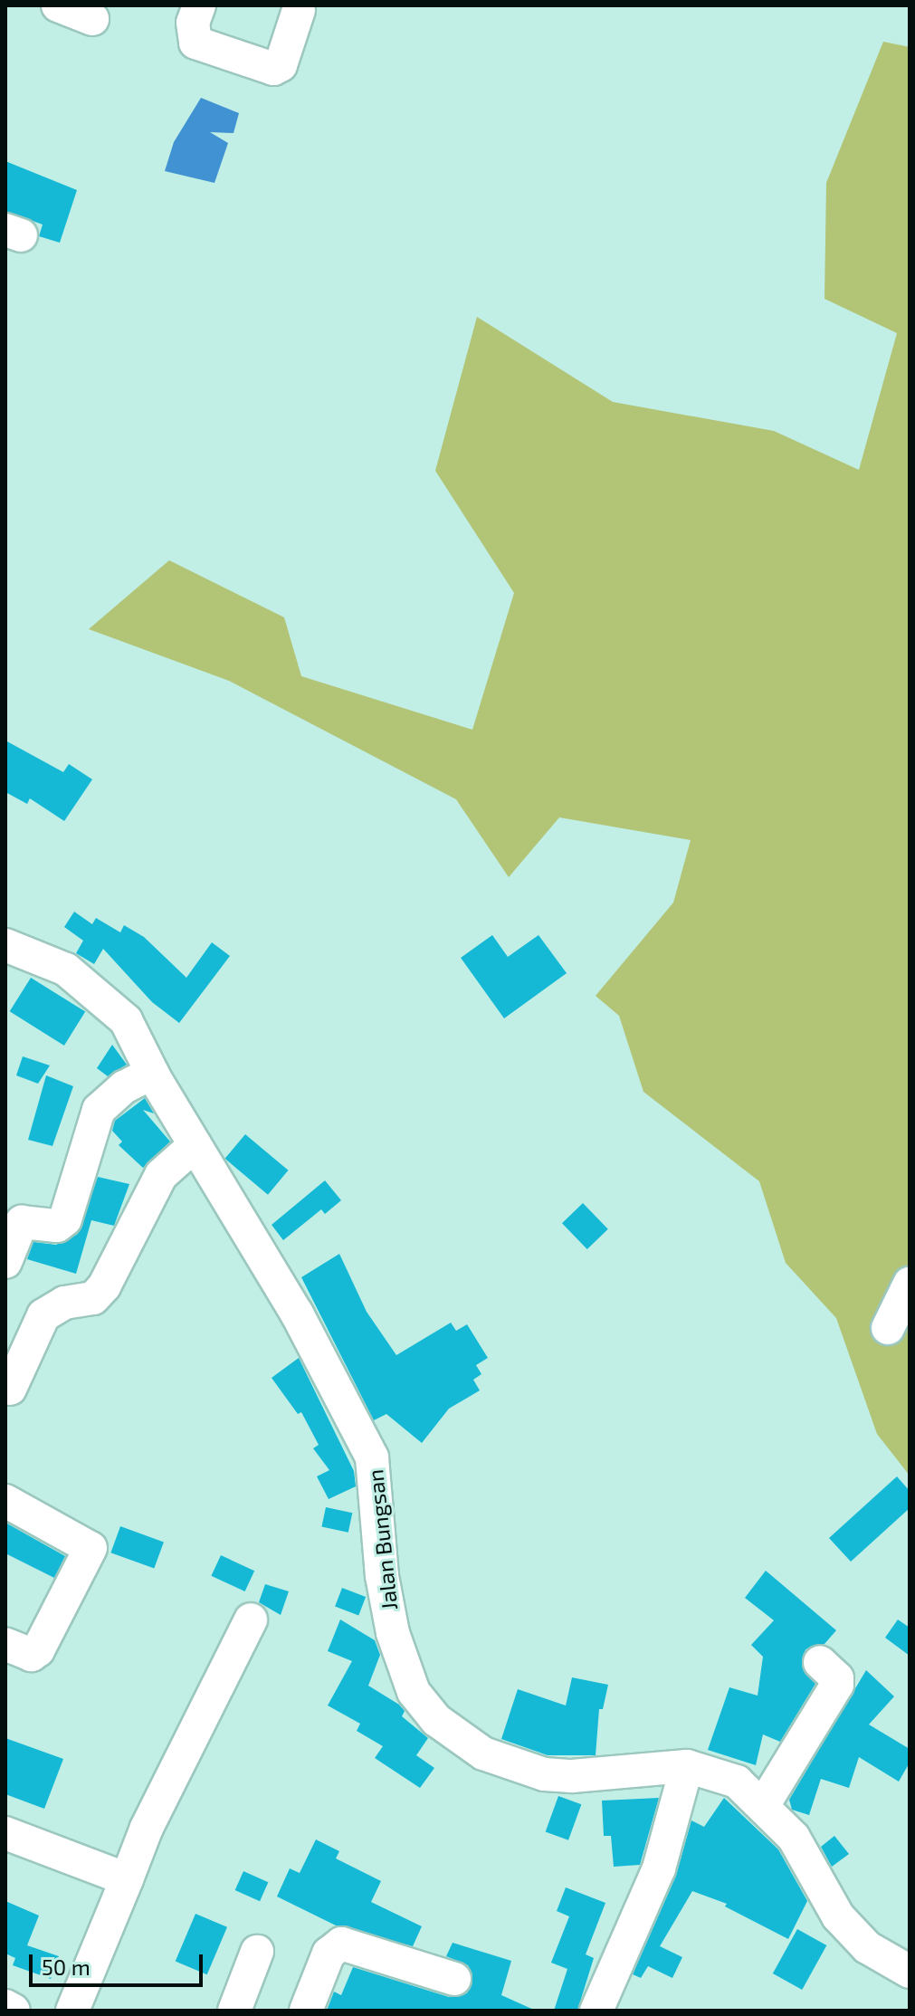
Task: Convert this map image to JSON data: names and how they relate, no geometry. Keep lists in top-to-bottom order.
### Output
{
  "streets": {
    "street": ["Jalan Bungsan"]
  },
  "scale_bar": "50 m"
}
